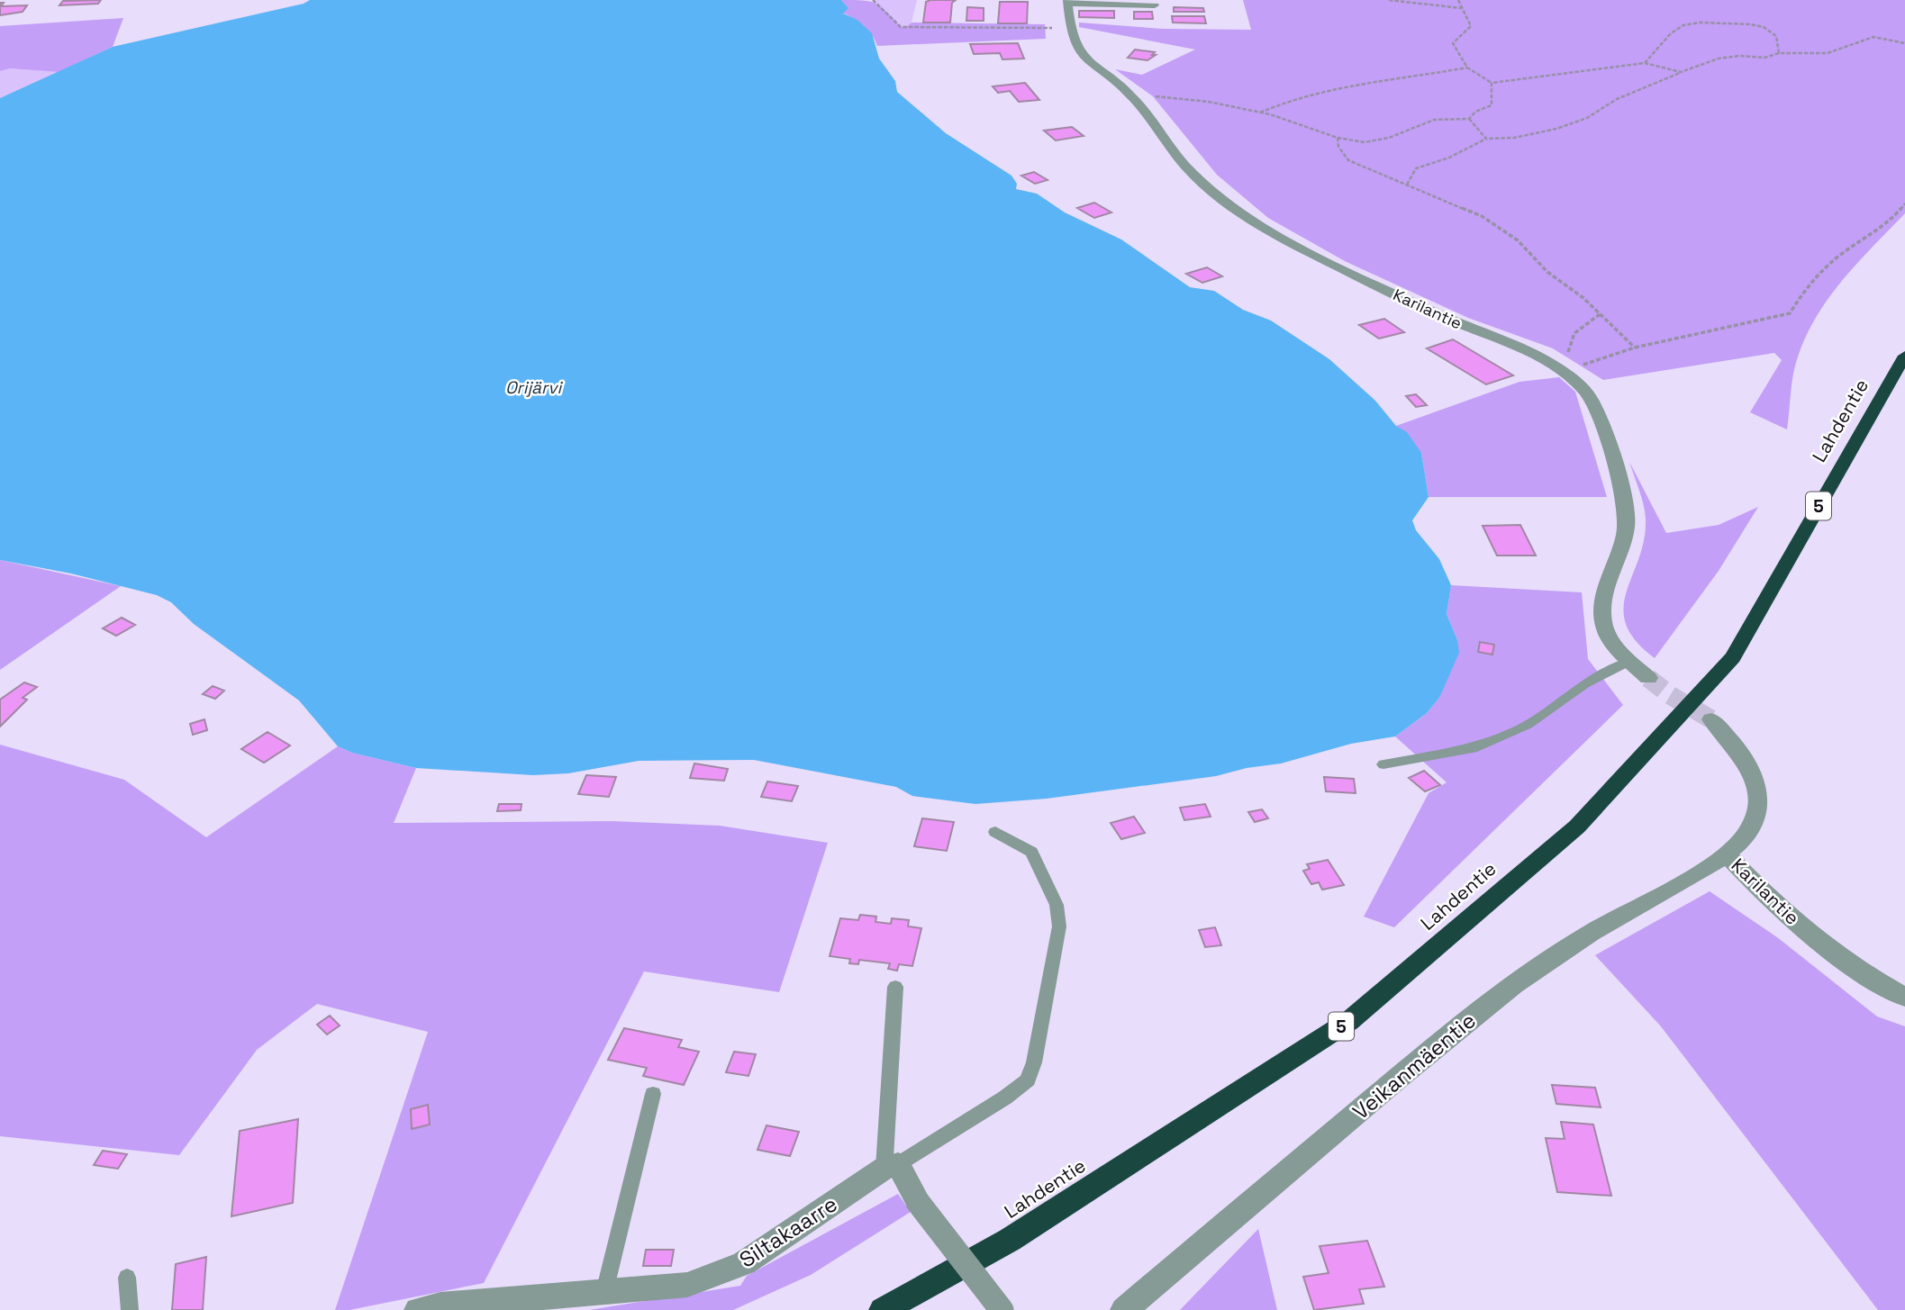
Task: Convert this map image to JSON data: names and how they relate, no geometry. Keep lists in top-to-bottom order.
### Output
{
  "streets": {
    "highway": ["Lahdentie", "5"],
    "street": ["Karilantie", "Veikanmäentie", "Siltakaarre"]
  },
  "crossings": [
    ["Karilantie", "Veikanmäentie"]
  ],
  "water": ["Orijärvi"]
}
